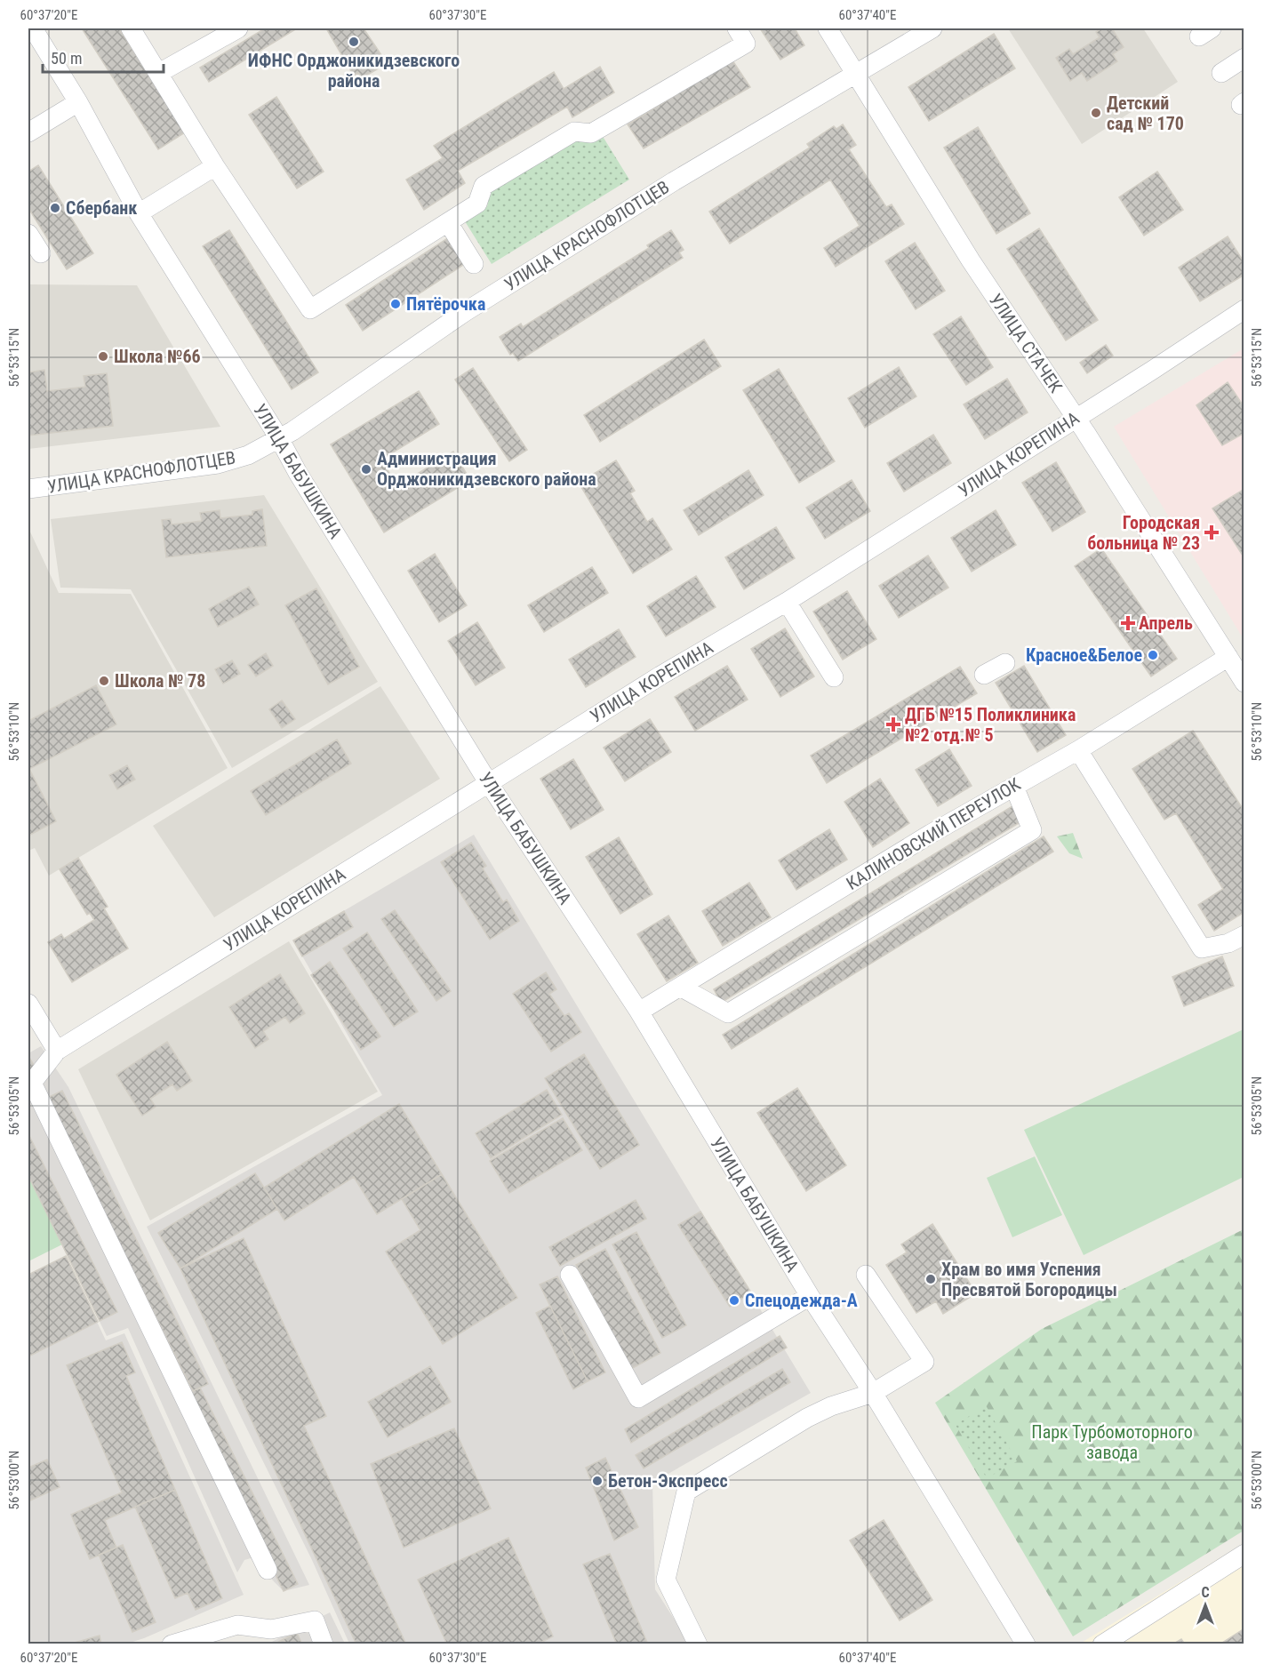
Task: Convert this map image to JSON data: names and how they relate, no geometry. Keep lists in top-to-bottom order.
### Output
{
  "streets": {
    "street": [
      "УЛИЦА КРАСНОФЛОТЦЕВ",
      "УЛИЦА СТАЧЕК",
      "УЛИЦА КОРЕПИНА",
      "УЛИЦА БАБУШКИНА",
      "КАЛИНОВСКИЙ ПЕРЕУЛОК"
    ]
  },
  "crossings": [
    ["УЛИЦА КРАСНОФЛОТЦЕВ", "УЛИЦА СТАЧЕК"],
    ["УЛИЦА КРАСНОФЛОТЦЕВ", "УЛИЦА БАБУШКИНА"],
    ["УЛИЦА СТАЧЕК", "УЛИЦА КОРЕПИНА"],
    ["УЛИЦА СТАЧЕК", "КАЛИНОВСКИЙ ПЕРЕУЛОК"],
    ["УЛИЦА КОРЕПИНА", "УЛИЦА БАБУШКИНА"],
    ["УЛИЦА БАБУШКИНА", "КАЛИНОВСКИЙ ПЕРЕУЛОК"]
  ],
  "parks": ["Парк Турбомоторного завода"],
  "places": {
    "other": [
      "ИФНС Орджоникидзевского района",
      "Детский сад № 170",
      "Сбербанк",
      "Пятёрочка",
      "Школа №66",
      "Администрация Орджоникидзевского района",
      "Красное&Белое",
      "Школа № 78",
      "Храм во имя Успения Пресвятой Богородицы",
      "Спецодежда-А",
      "Бетон-Экспресс"
    ],
    "health": ["Городская больница № 23", "Апрель", "ДГБ №15 Поликлиника №2 отд.№ 5"]
  },
  "scale_bar": "50 m",
  "north": "top",
  "coordinates": [
    "60°37'20\"E",
    "60°37'30\"E",
    "60°37'40\"E",
    "56°53'15\"N",
    "56°53'10\"N",
    "56°53'05\"N",
    "56°53'00\"N"
  ]
}
